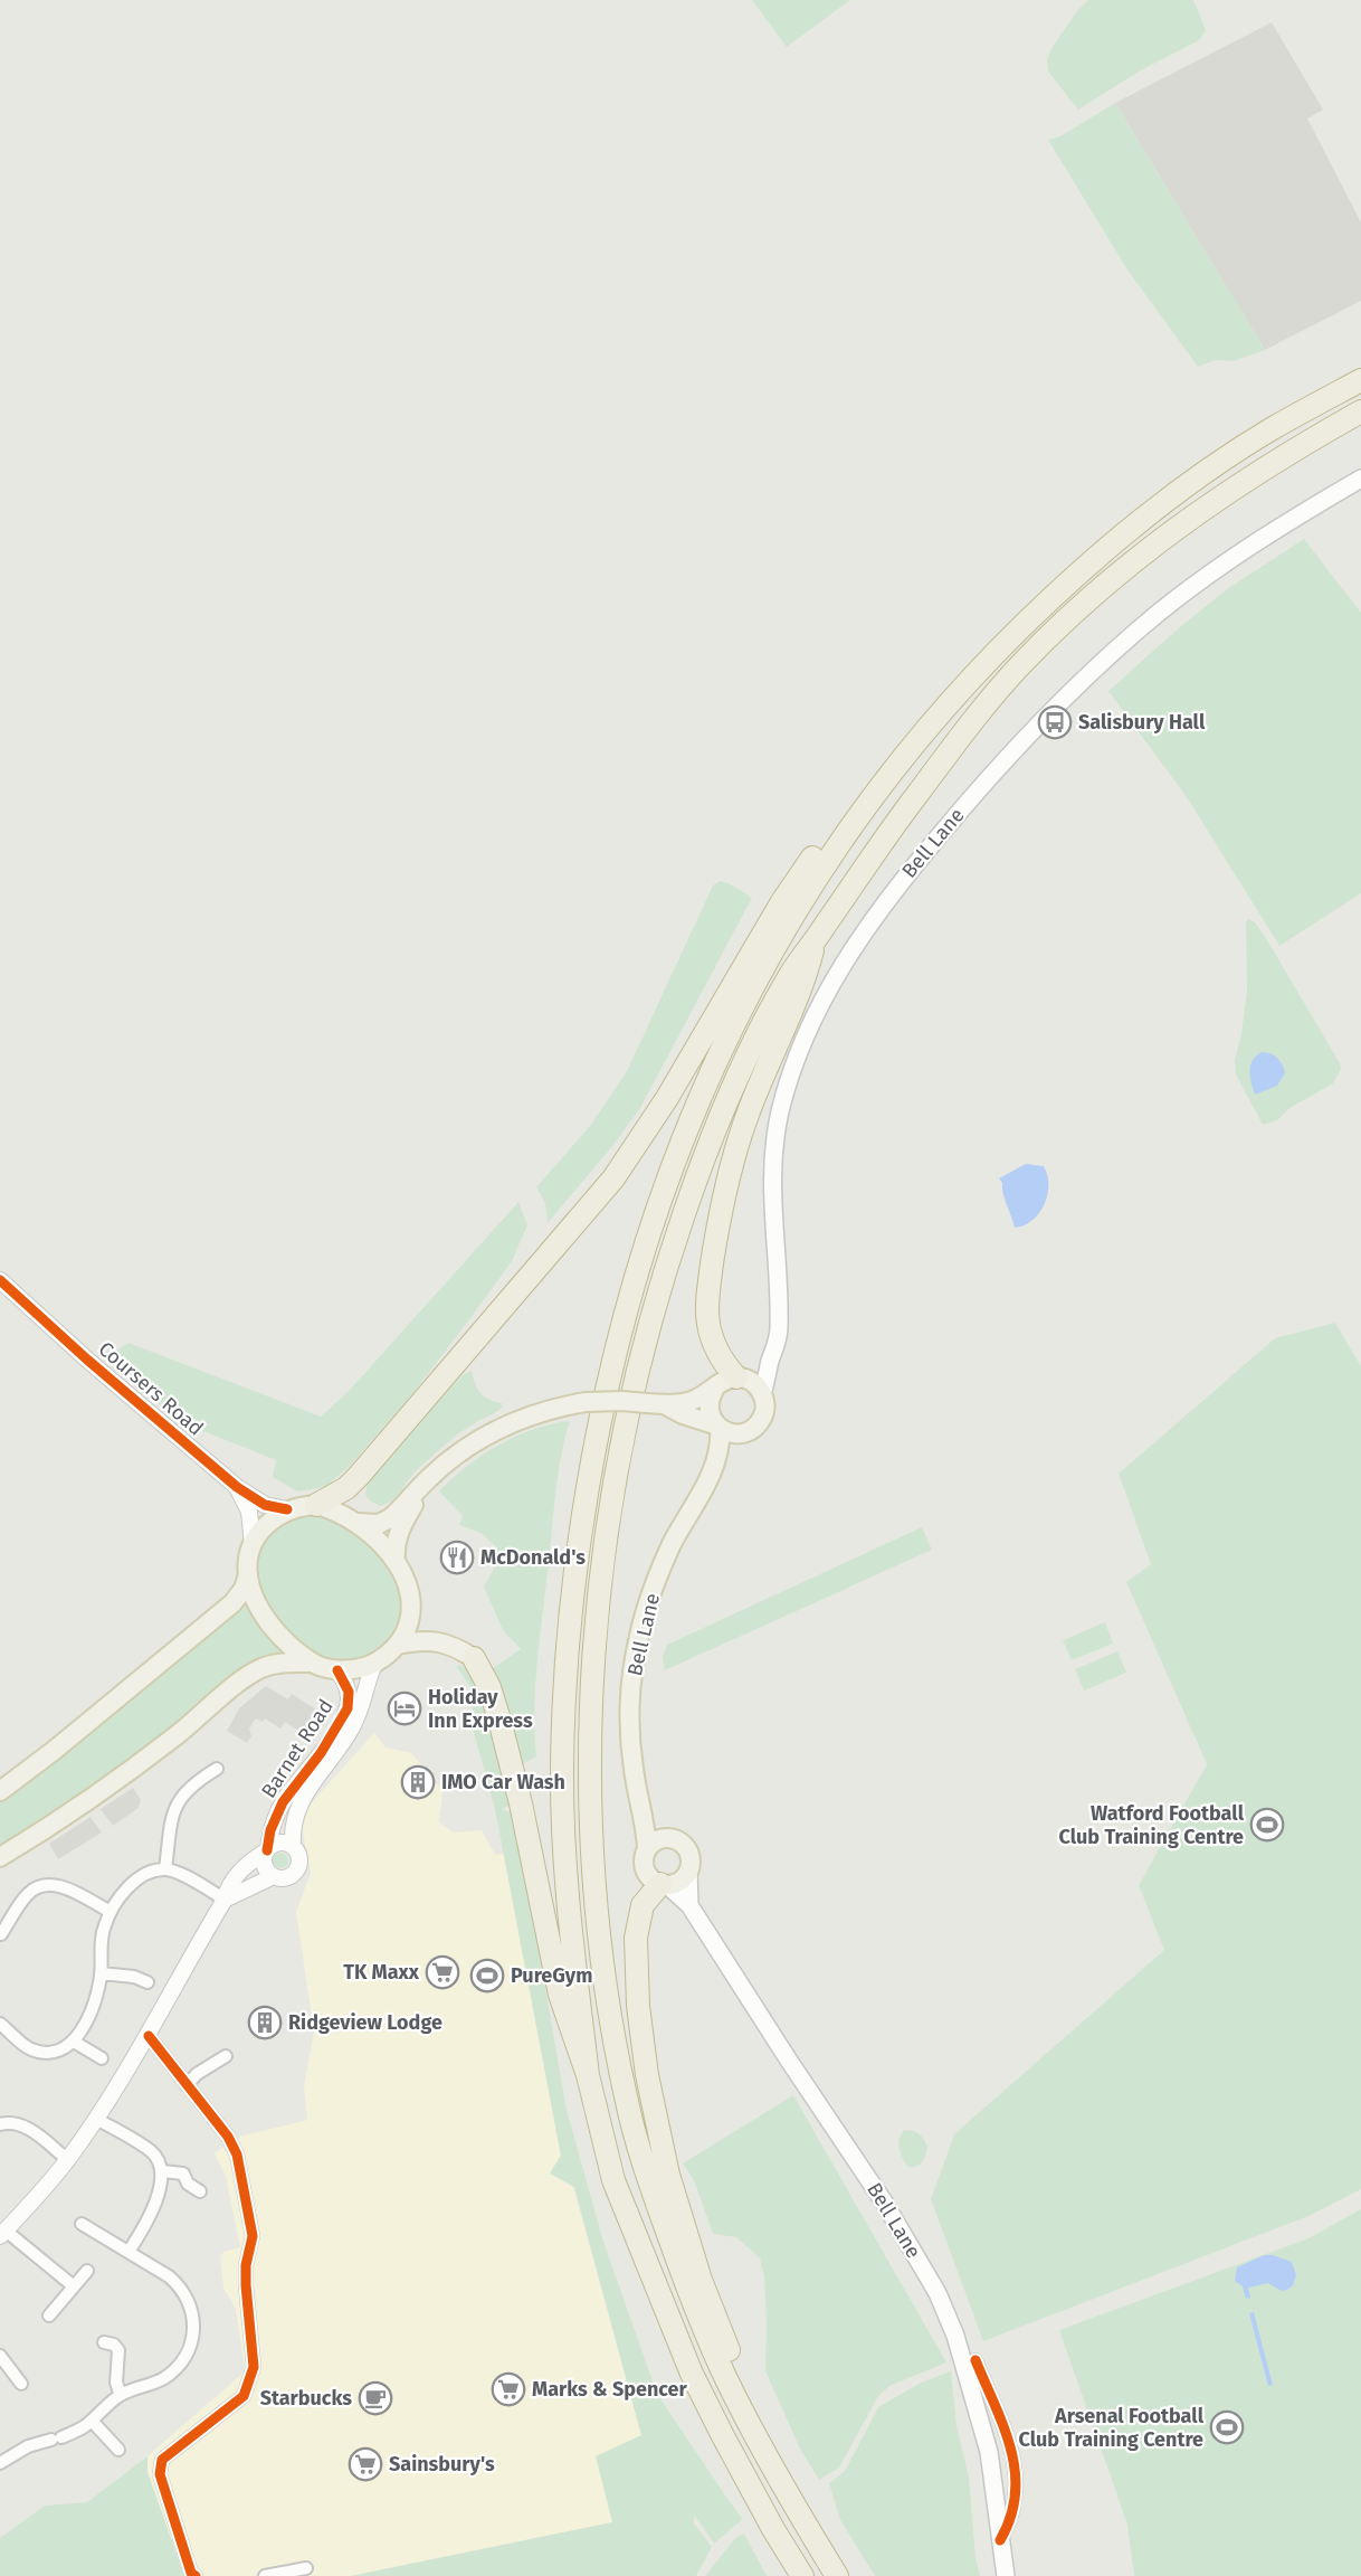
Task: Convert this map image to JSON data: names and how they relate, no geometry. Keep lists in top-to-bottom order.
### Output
{
  "streets": {
    "main road": ["Bell Lane"],
    "street": ["Coursers Road", "Barnet Road"]
  },
  "crossings": [
    ["Coursers Road", "Barnet Road"]
  ],
  "places": {
    "bus stop": ["Salisbury Hall"],
    "restaurant": ["McDonald's"],
    "hotel": ["Holiday Inn Express"],
    "building": ["IMO Car Wash", "Ridgeview Lodge"],
    "sports": ["Watford Football Club Training Centre", "PureGym", "Arsenal Football Club Training Centre"],
    "supermarket": ["TK Maxx", "Marks & Spencer", "Sainsbury's"],
    "cafe": ["Starbucks"]
  }
}
